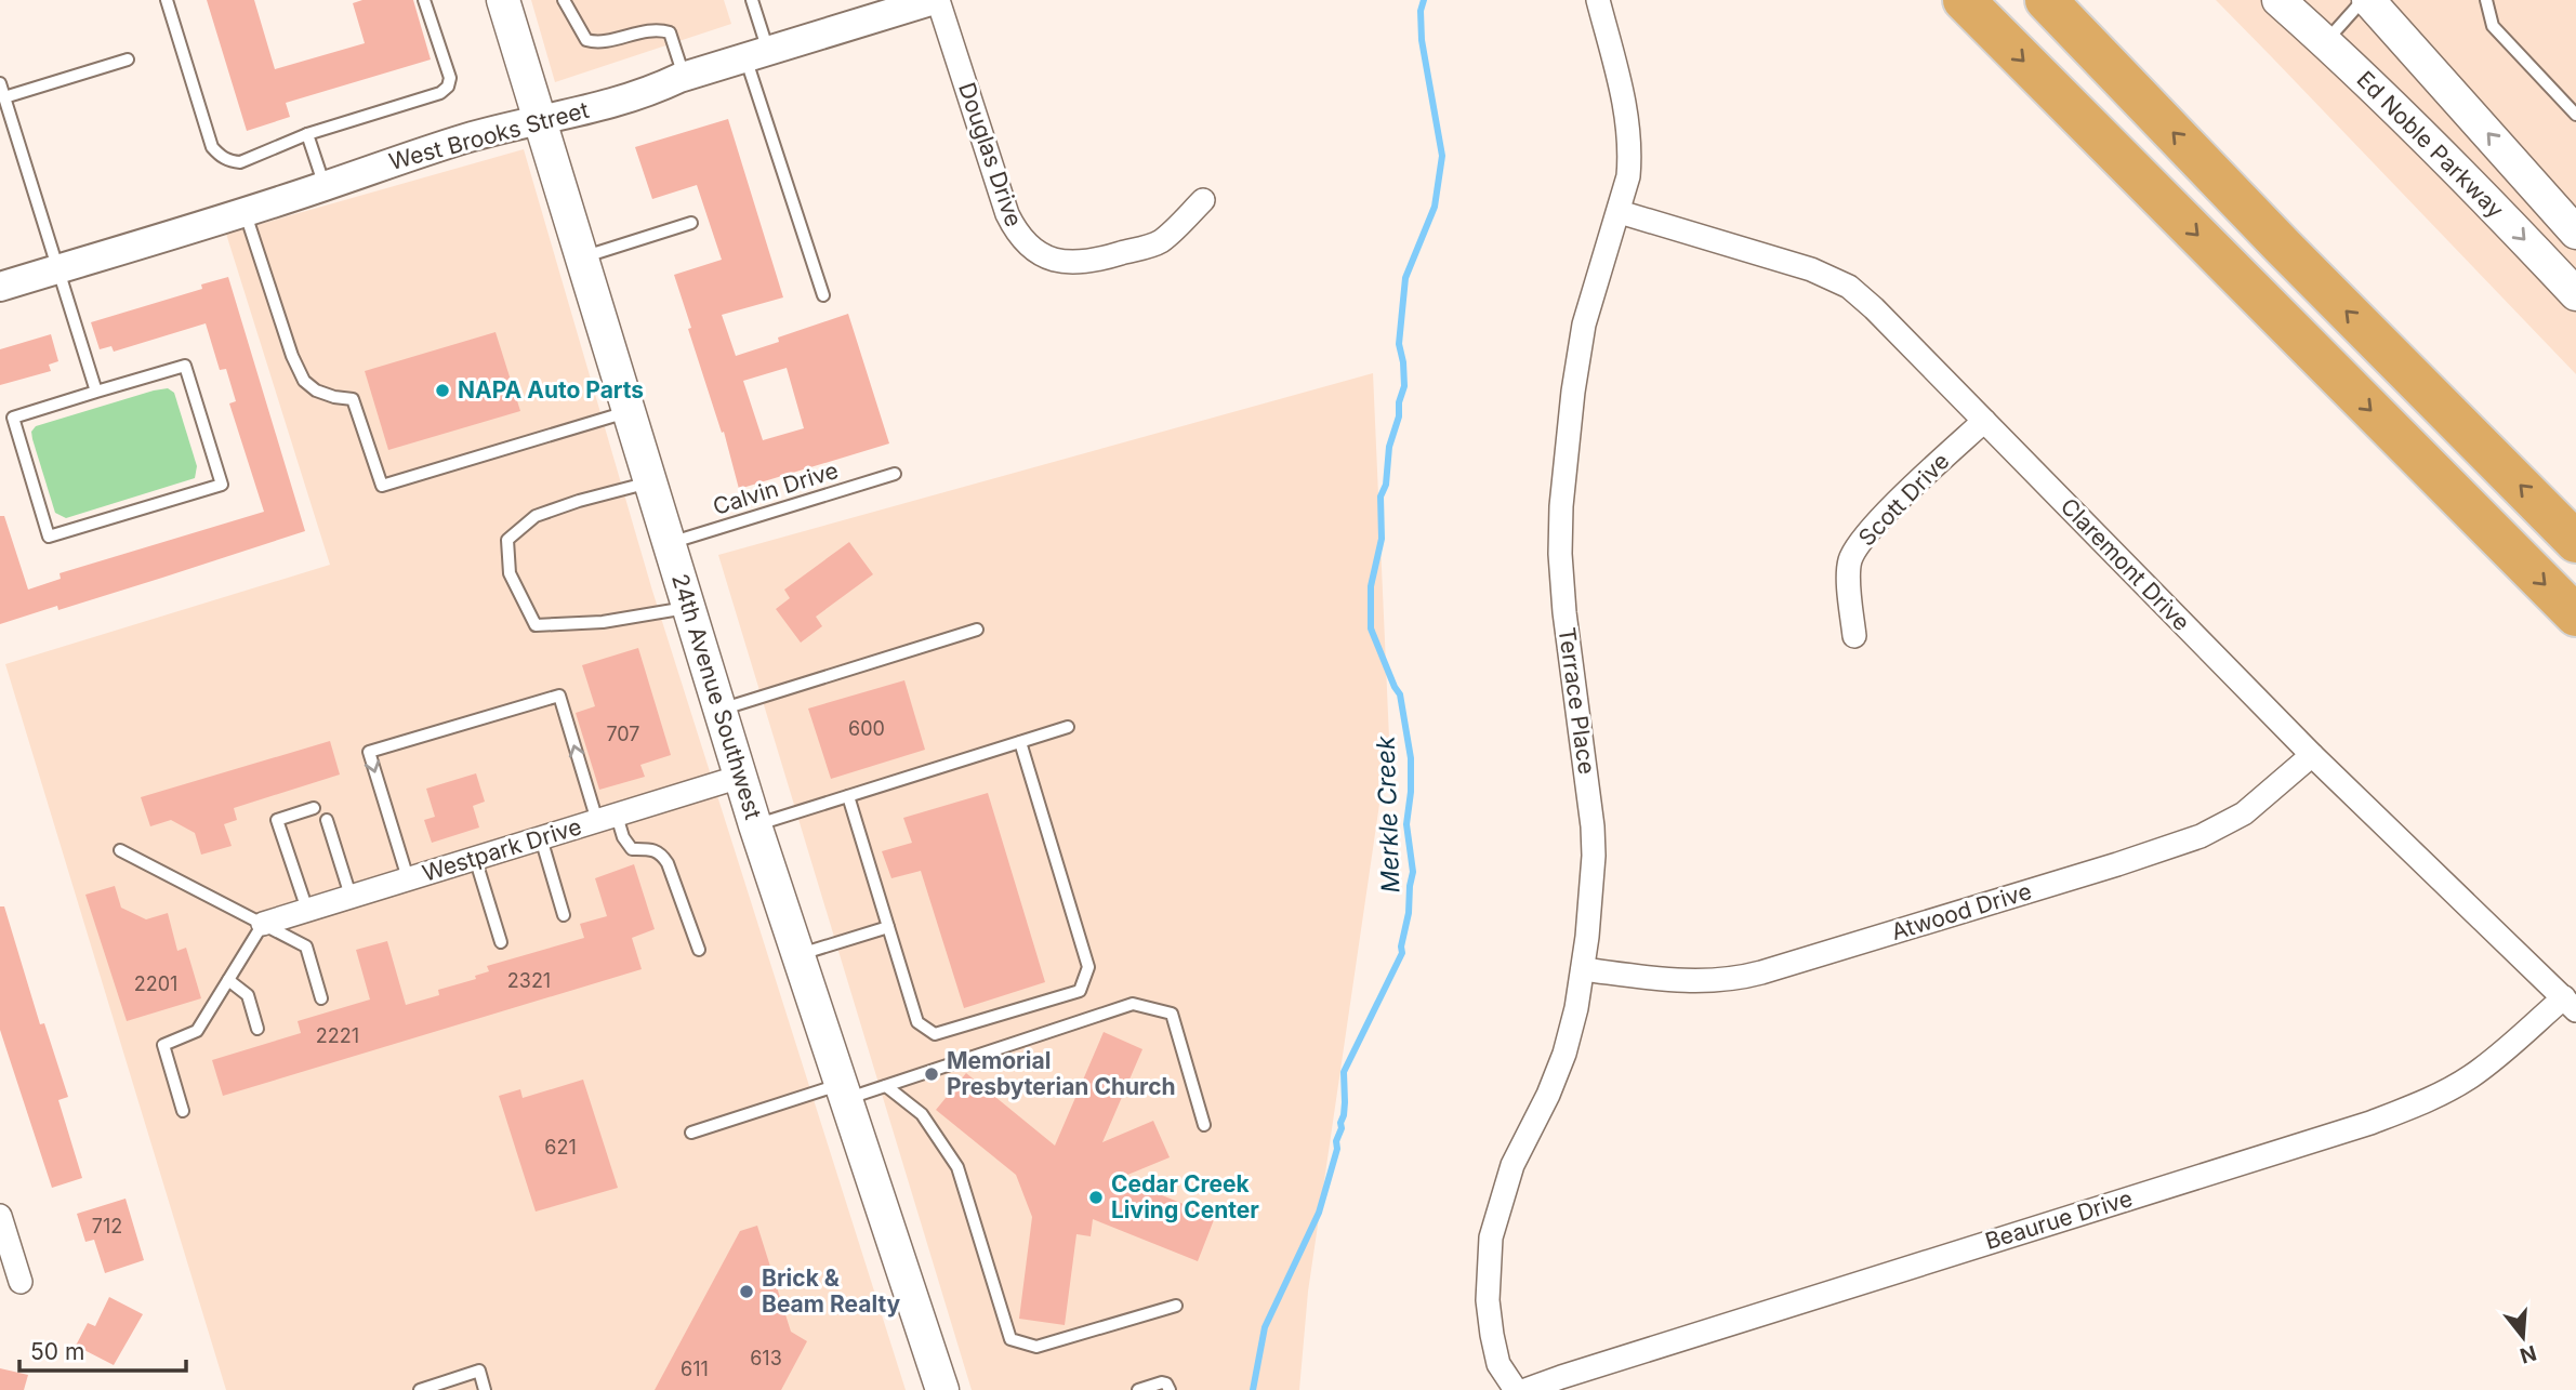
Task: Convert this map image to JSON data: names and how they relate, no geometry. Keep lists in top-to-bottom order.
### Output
{
  "streets": {
    "main road": ["Ed Noble Parkway", "24th Avenue Southwest"],
    "street": [
      "West Brooks Street",
      "Douglas Drive",
      "Scott Drive",
      "Claremont Drive",
      "Terrace Place",
      "Westpark Drive",
      "Atwood Drive",
      "Beaurue Drive"
    ],
    "lane": ["Calvin Drive"]
  },
  "crossings": [
    ["West Brooks Street", "Douglas Drive"],
    ["West Brooks Street", "24th Avenue Southwest"],
    ["Calvin Drive", "24th Avenue Southwest"],
    ["Scott Drive", "Claremont Drive"],
    ["Claremont Drive", "Terrace Place"],
    ["Claremont Drive", "Atwood Drive"],
    ["Claremont Drive", "Beaurue Drive"],
    ["24th Avenue Southwest", "Westpark Drive"],
    ["Terrace Place", "Atwood Drive"]
  ],
  "water": ["Merkle Creek"],
  "places": [
    "NAPA Auto Parts",
    "Memorial Presbyterian Church",
    "Cedar Creek Living Center",
    "Brick & Beam Realty"
  ],
  "house_numbers": [
    "600",
    "707",
    "2321",
    "2201",
    "2221",
    "621",
    "712",
    "613",
    "611"
  ],
  "scale_bar": "50 m",
  "north": "bottom"
}
